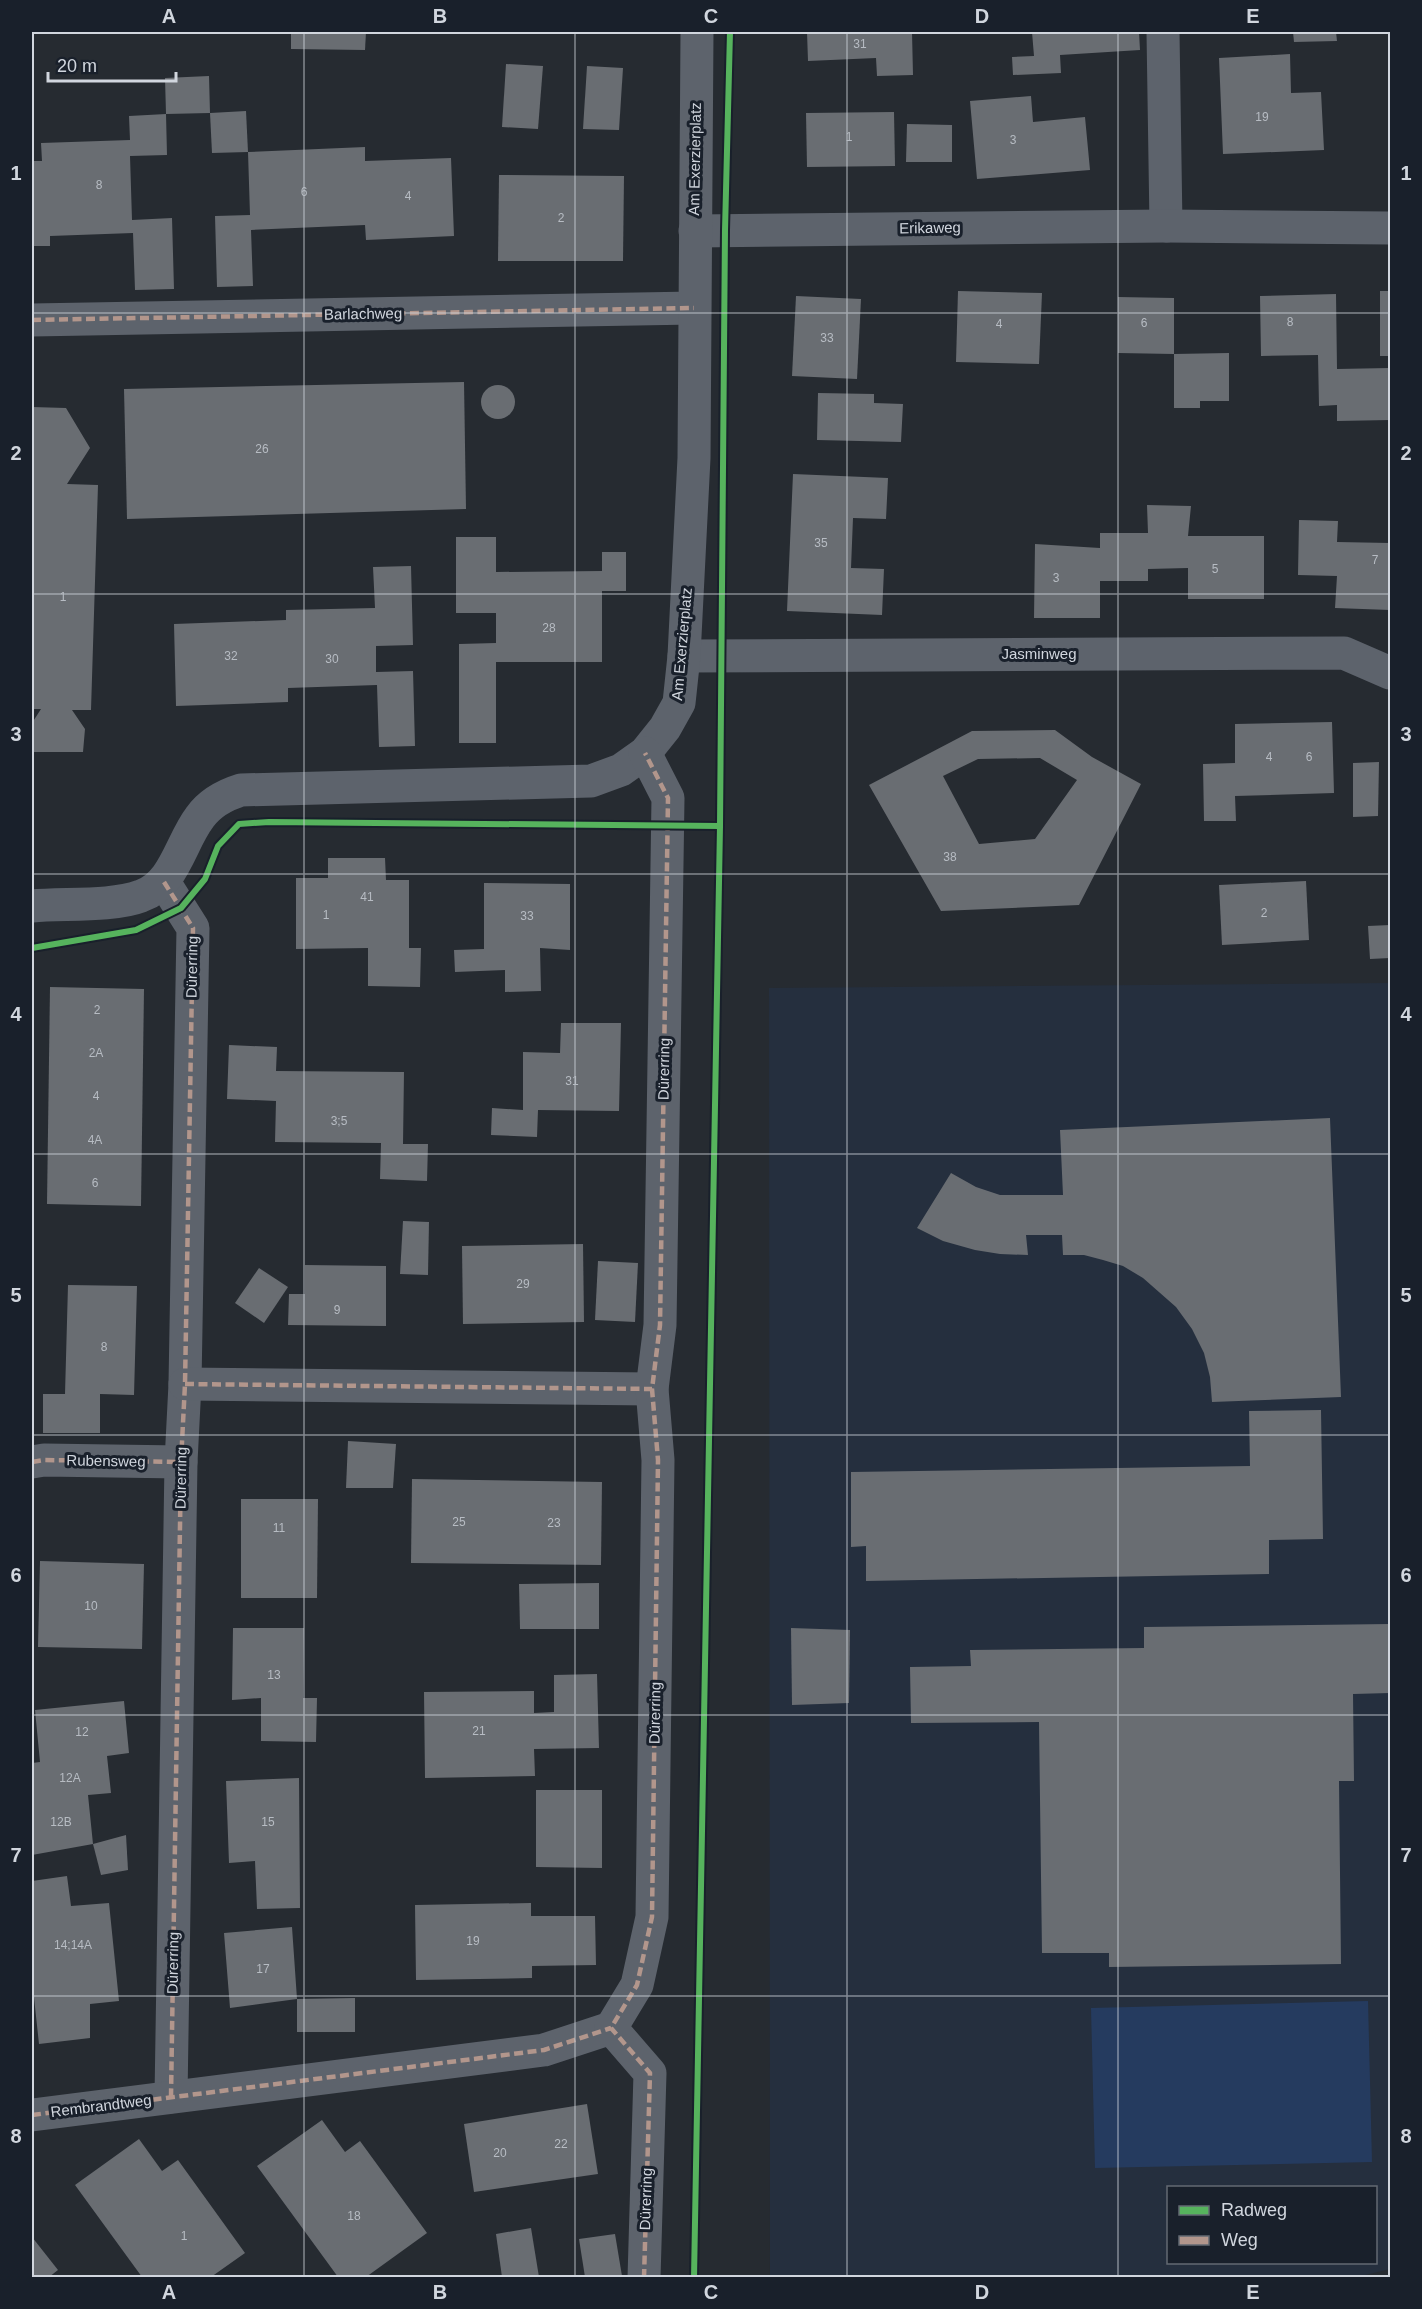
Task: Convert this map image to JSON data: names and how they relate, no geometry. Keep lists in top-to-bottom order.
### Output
{
  "streets": {
    "street": [
      "Am Exerzierplatz",
      "Erikaweg",
      "Barlachweg",
      "Jasminweg",
      "Dürerring",
      "Rubensweg",
      "Rembrandtweg"
    ]
  },
  "crossings": [
    ["Am Exerzierplatz", "Erikaweg"],
    ["Am Exerzierplatz", "Barlachweg"],
    ["Am Exerzierplatz", "Jasminweg"],
    ["Am Exerzierplatz", "Dürerring"],
    ["Dürerring", "Rubensweg"],
    ["Dürerring", "Rembrandtweg"]
  ],
  "house_numbers": [
    "31",
    "19",
    "1",
    "3",
    "8",
    "6",
    "4",
    "2",
    "8",
    "6",
    "4",
    "33",
    "26",
    "35",
    "7",
    "5",
    "3",
    "1",
    "28",
    "32",
    "30",
    "4",
    "6",
    "38",
    "41",
    "2",
    "1",
    "33",
    "2",
    "2A",
    "31",
    "4",
    "3;5",
    "4A",
    "6",
    "29",
    "9",
    "8",
    "25",
    "23",
    "11",
    "10",
    "13",
    "21",
    "12",
    "12A",
    "12B",
    "15",
    "19",
    "14;14A",
    "17",
    "22",
    "20",
    "18",
    "1"
  ],
  "legend": ["Radweg", "Weg"],
  "scale_bar": "20 m",
  "grid": {
    "columns": [
      "A",
      "B",
      "C",
      "D",
      "E"
    ],
    "rows": [
      "1",
      "2",
      "3",
      "4",
      "5",
      "6",
      "7",
      "8"
    ]
  }
}
